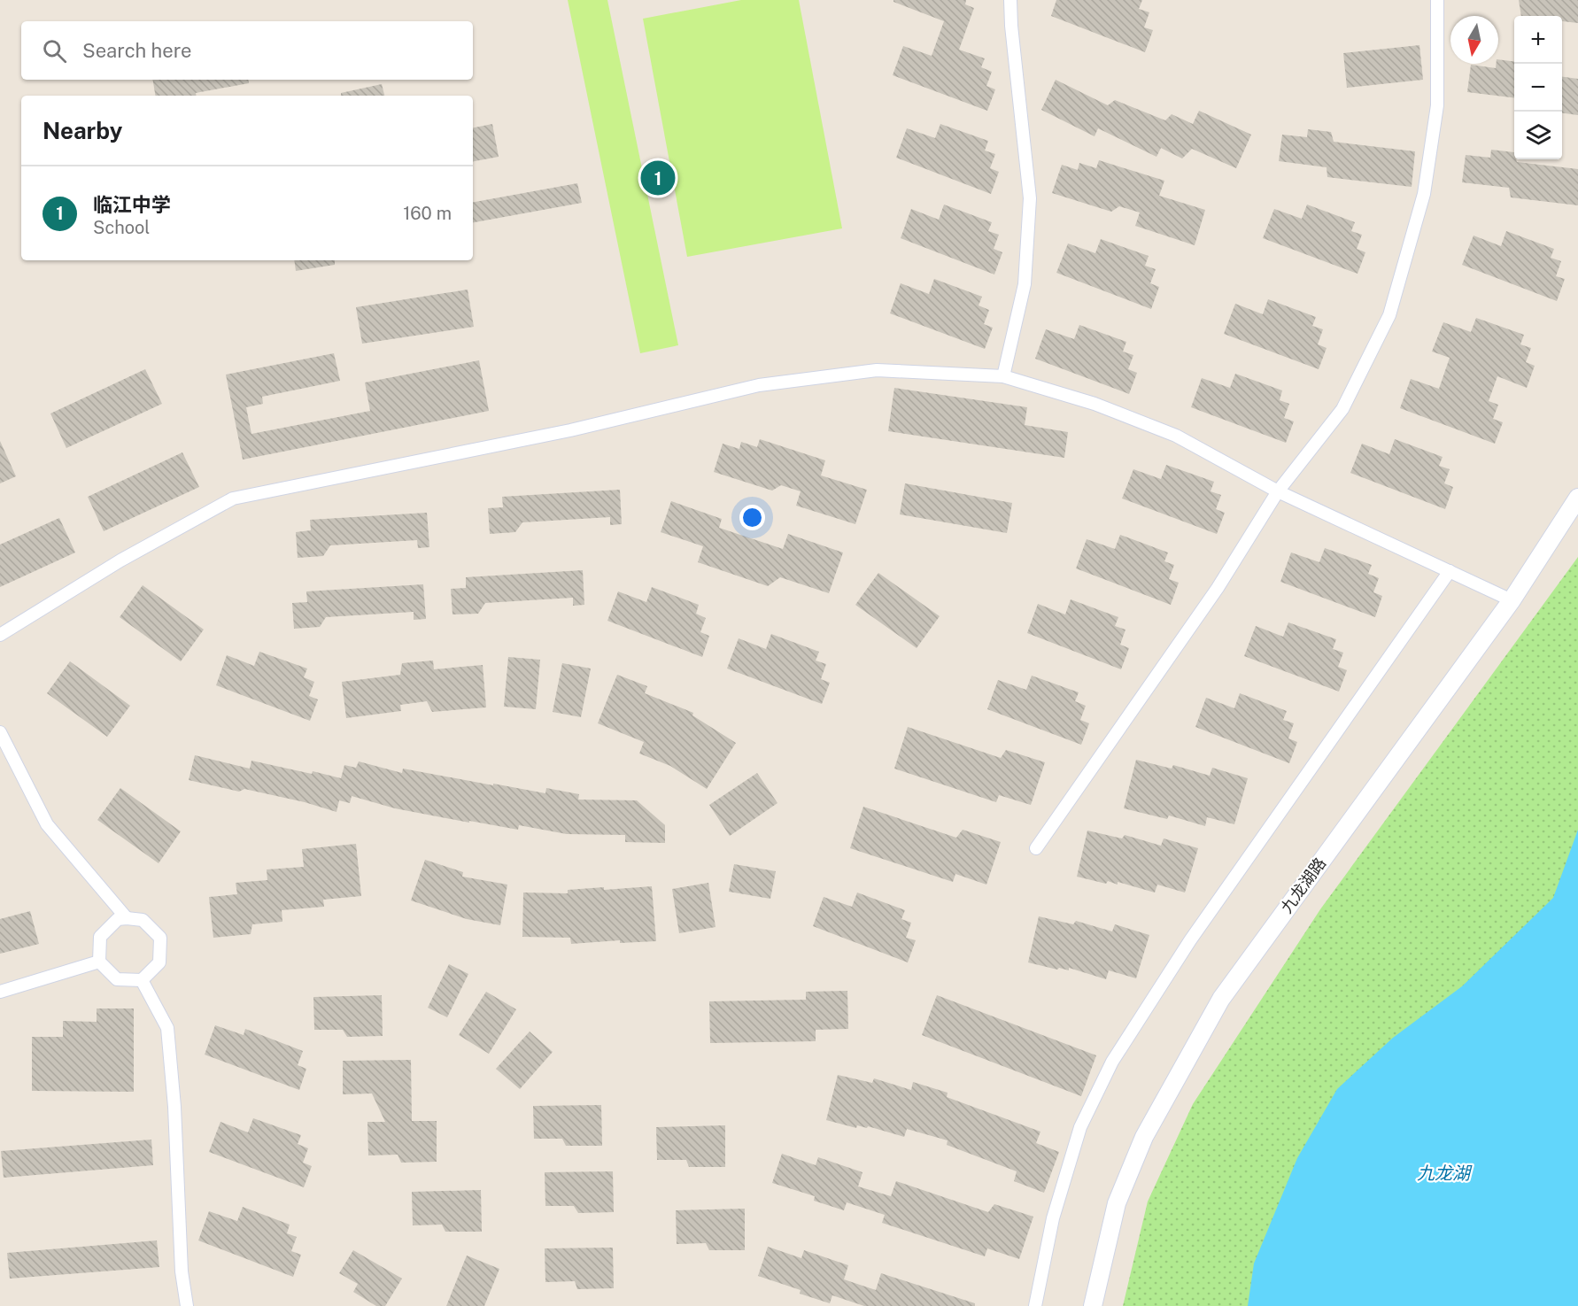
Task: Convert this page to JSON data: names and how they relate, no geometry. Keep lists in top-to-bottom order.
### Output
{
  "streets": {
    "street": ["九龙湖路"]
  },
  "water": ["九龙湖"],
  "north": "bottom",
  "page": {
    "map_buttons": ["+", "−"],
    "search": "Search here",
    "heading": "Nearby",
    "pins": "1",
    "list": [
      {
        "mark": "1",
        "name": "临江中学",
        "note": "School",
        "value": "160 m"
      }
    ]
  }
}
